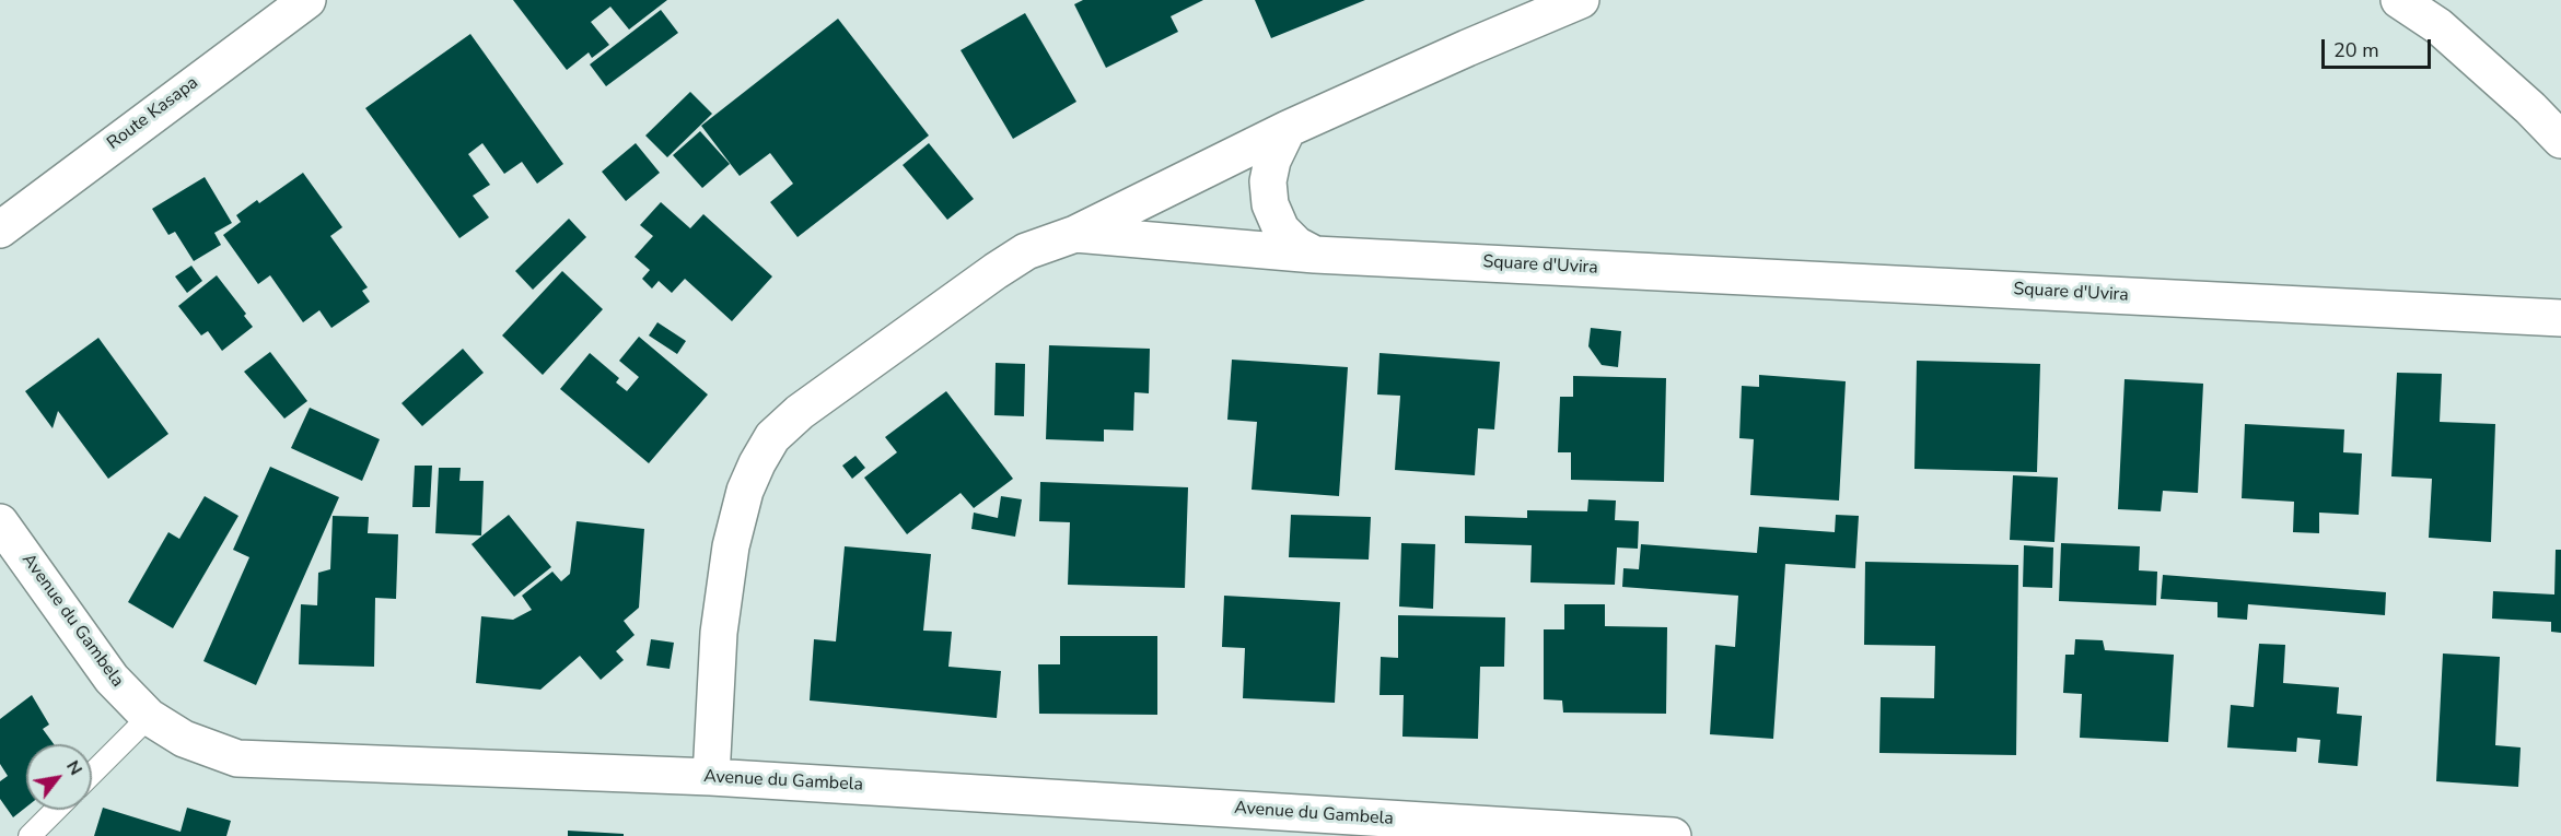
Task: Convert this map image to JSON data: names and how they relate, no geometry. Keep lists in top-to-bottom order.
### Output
{
  "streets": {
    "street": ["Route Kasapa", "Square d'Uvira", "Avenue du Gambela"]
  },
  "scale_bar": "20 m",
  "north": "top right"
}
